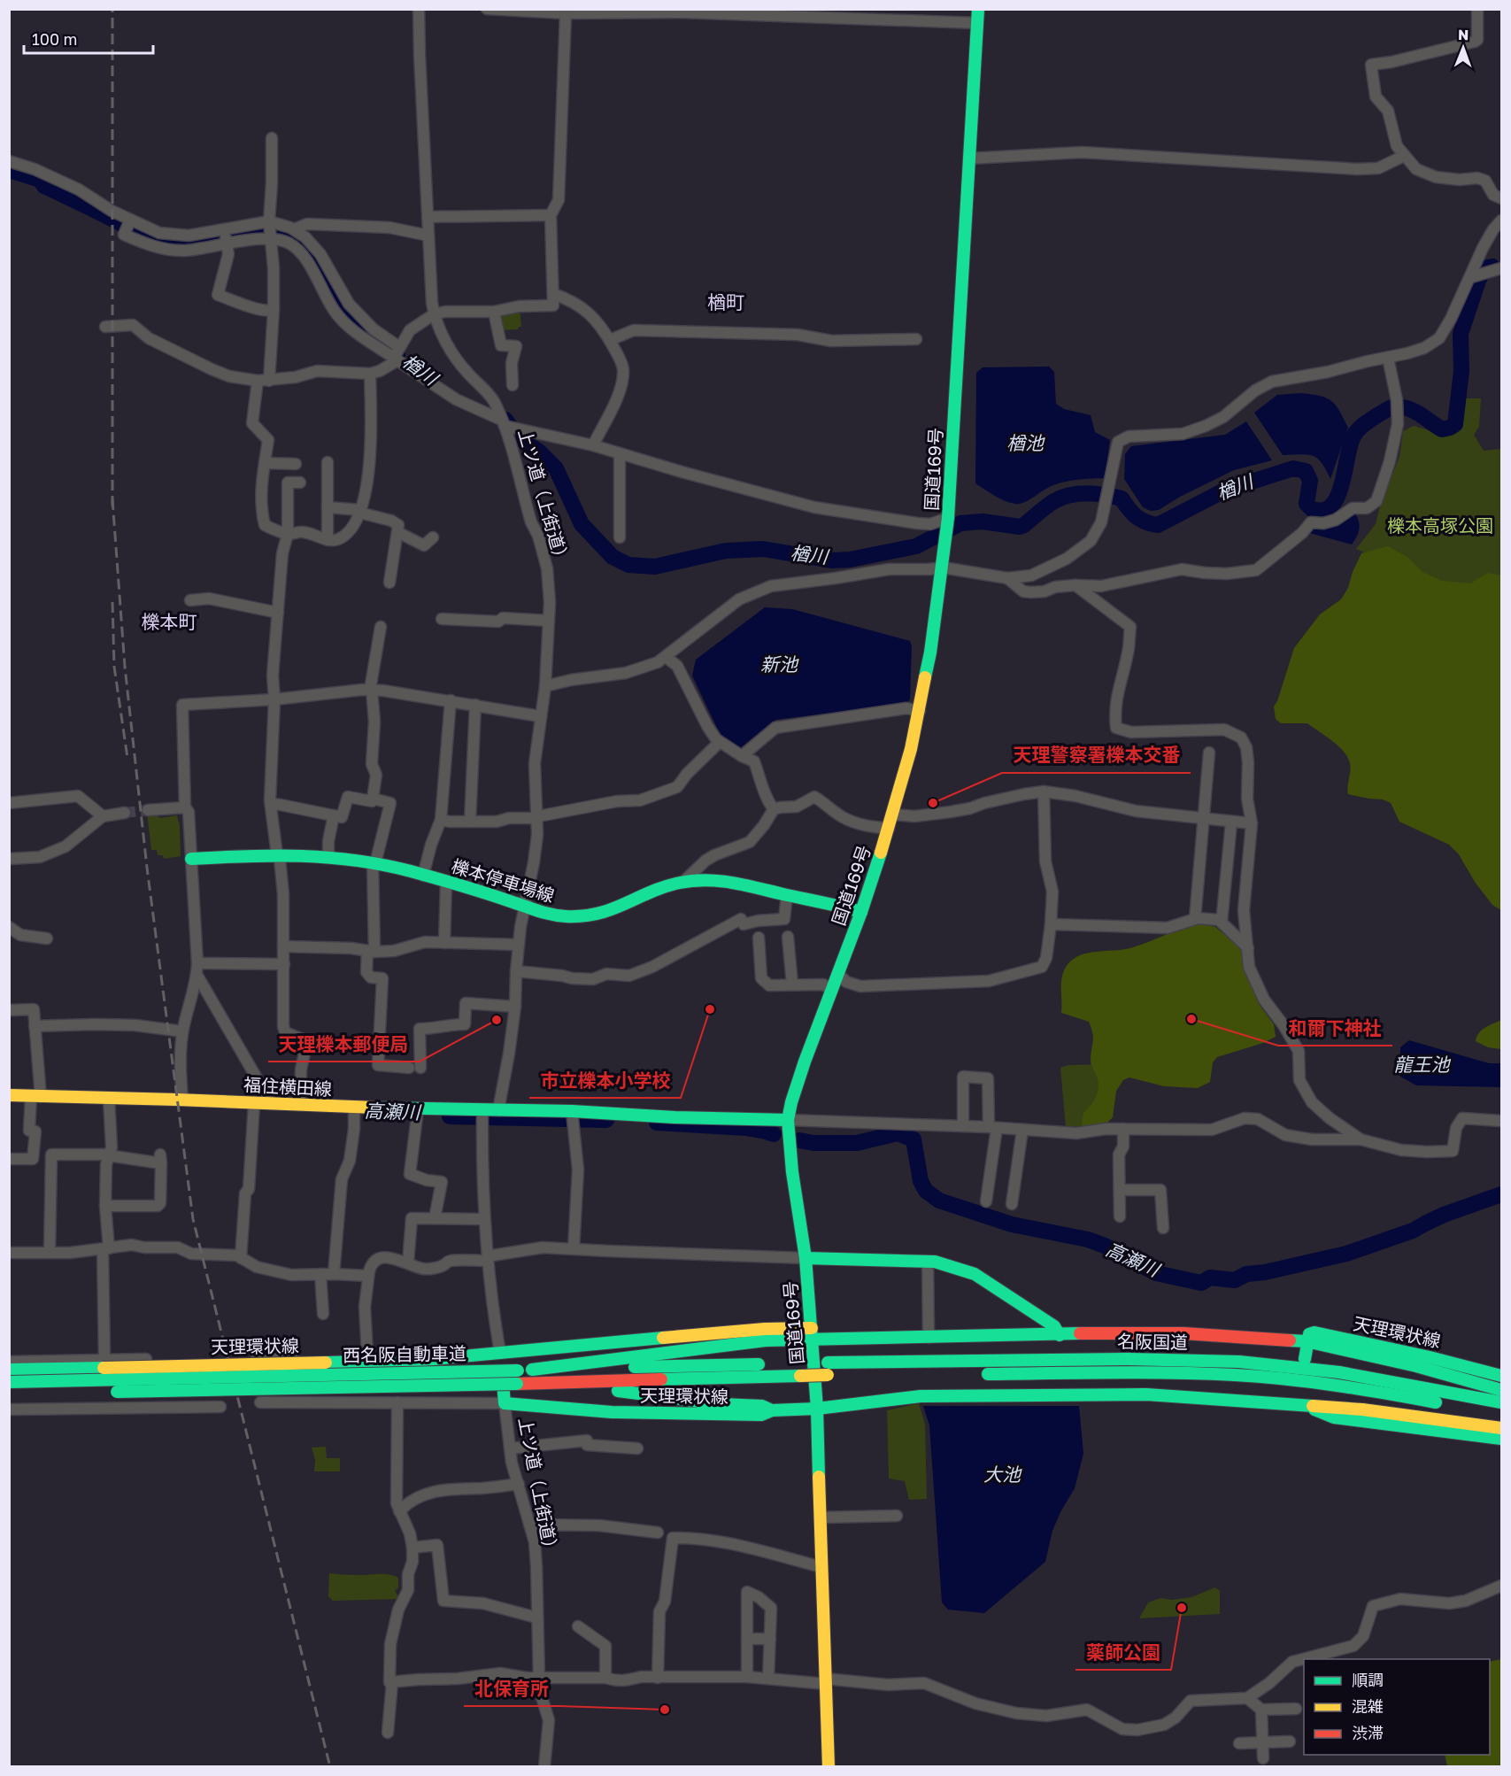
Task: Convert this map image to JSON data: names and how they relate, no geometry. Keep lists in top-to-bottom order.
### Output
{
  "streets": {
    "main road": [
      "国道169号",
      "櫟本停車場線",
      "福住横田線",
      "天理環状線",
      "名阪国道",
      "西名阪自動車道"
    ],
    "street": ["上ツ道（上街道）"]
  },
  "crossings": [
    ["国道169号", "櫟本停車場線"],
    ["国道169号", "福住横田線"],
    ["国道169号", "天理環状線"],
    ["上ツ道（上街道）", "櫟本停車場線"],
    ["上ツ道（上街道）", "福住横田線"],
    ["上ツ道（上街道）", "天理環状線"],
    ["名阪国道", "西名阪自動車道"]
  ],
  "districts": ["楢町", "櫟本町"],
  "water": [
    "楢川",
    "楢池",
    "新池",
    "龍王池",
    "高瀬川",
    "大池"
  ],
  "parks": ["櫟本高塚公園"],
  "places": [
    "天理警察署櫟本交番",
    "市立櫟本小学校",
    "和爾下神社",
    "天理櫟本郵便局",
    "薬師公園",
    "北保育所"
  ],
  "legend": ["順調", "混雑", "渋滞"],
  "scale_bar": "100 m",
  "north": "top"
}
